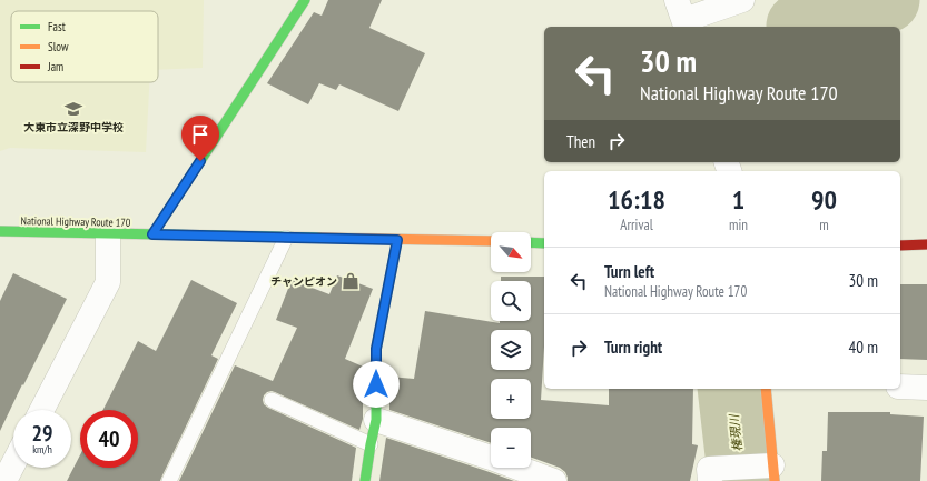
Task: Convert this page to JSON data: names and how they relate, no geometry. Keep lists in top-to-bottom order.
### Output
{
  "streets": {
    "main road": ["National Highway Route 170"]
  },
  "water": ["権現川"],
  "places": {
    "school or university": ["大東市立深野中学校"],
    "shop": ["チャンピオン"]
  },
  "legend": ["Fast", "Slow", "Jam"],
  "north": "bottom right",
  "page": {
    "turn": ["30 m", "National Highway Route 170"],
    "then": "Then",
    "eta": [
      "16:18",
      "Arrival",
      "1",
      "min",
      "90",
      "m"
    ],
    "map_buttons": ["+", "−"],
    "list": [
      {
        "name": "Turn left",
        "note": "National Highway Route 170",
        "value": "30 m"
      },
      {
        "name": "Turn right",
        "value": "40 m"
      }
    ],
    "speed": "29 km/h",
    "limit": "40"
  }
}
